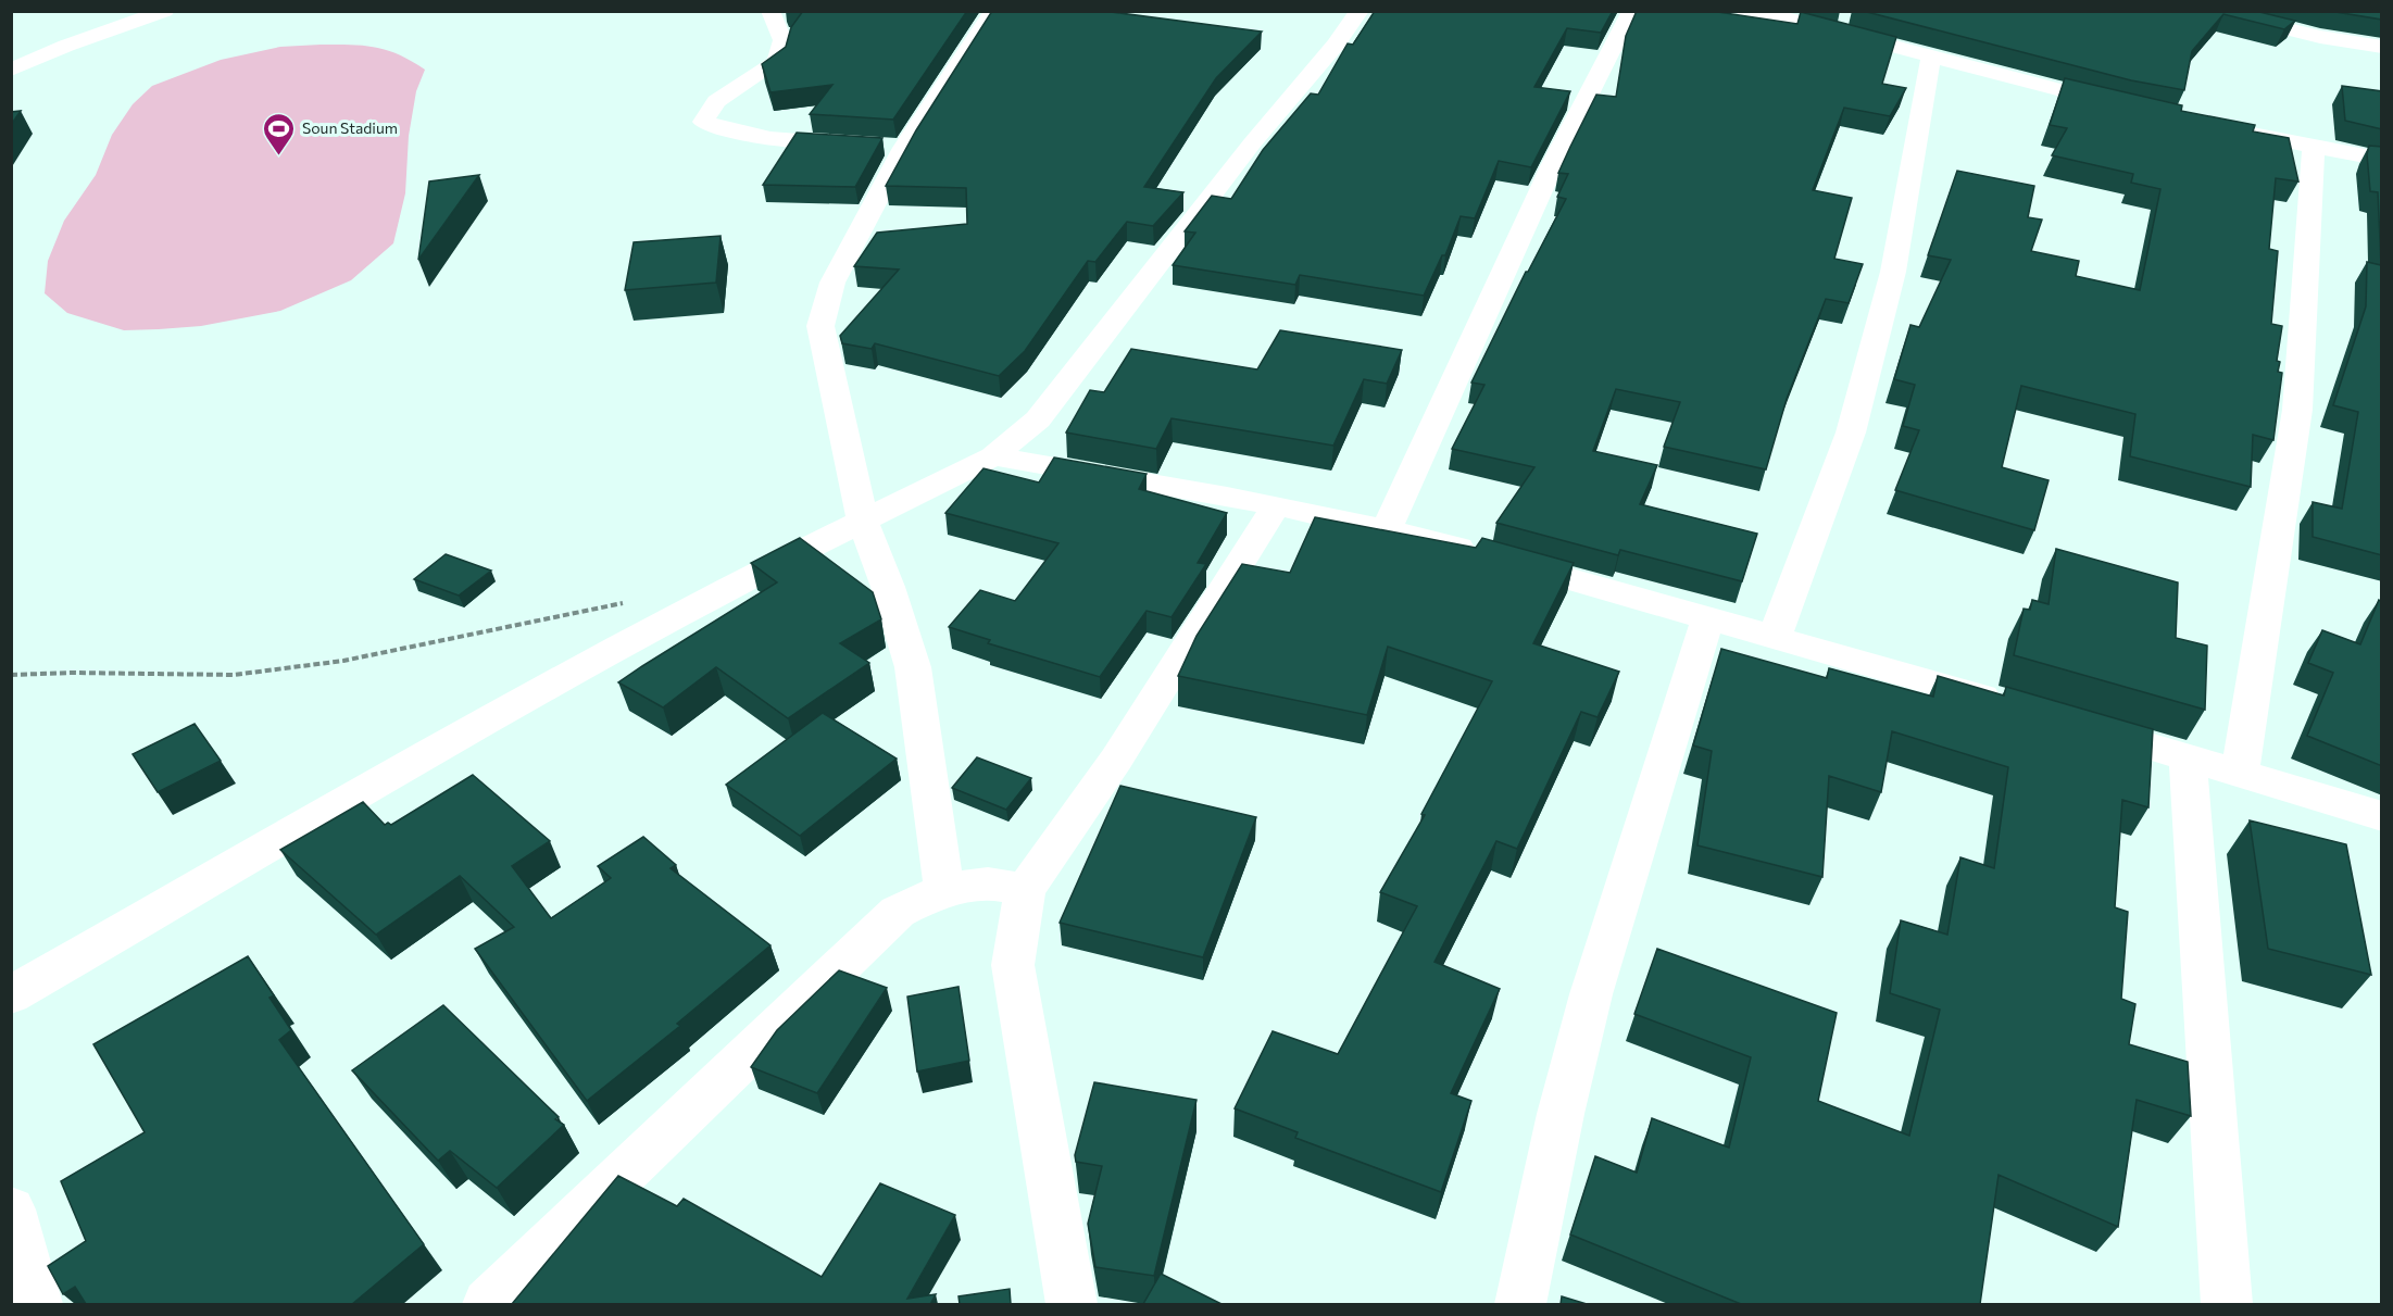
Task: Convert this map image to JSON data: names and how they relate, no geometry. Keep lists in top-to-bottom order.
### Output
{
  "places": {
    "sports": ["Soun Stadium"]
  }
}
